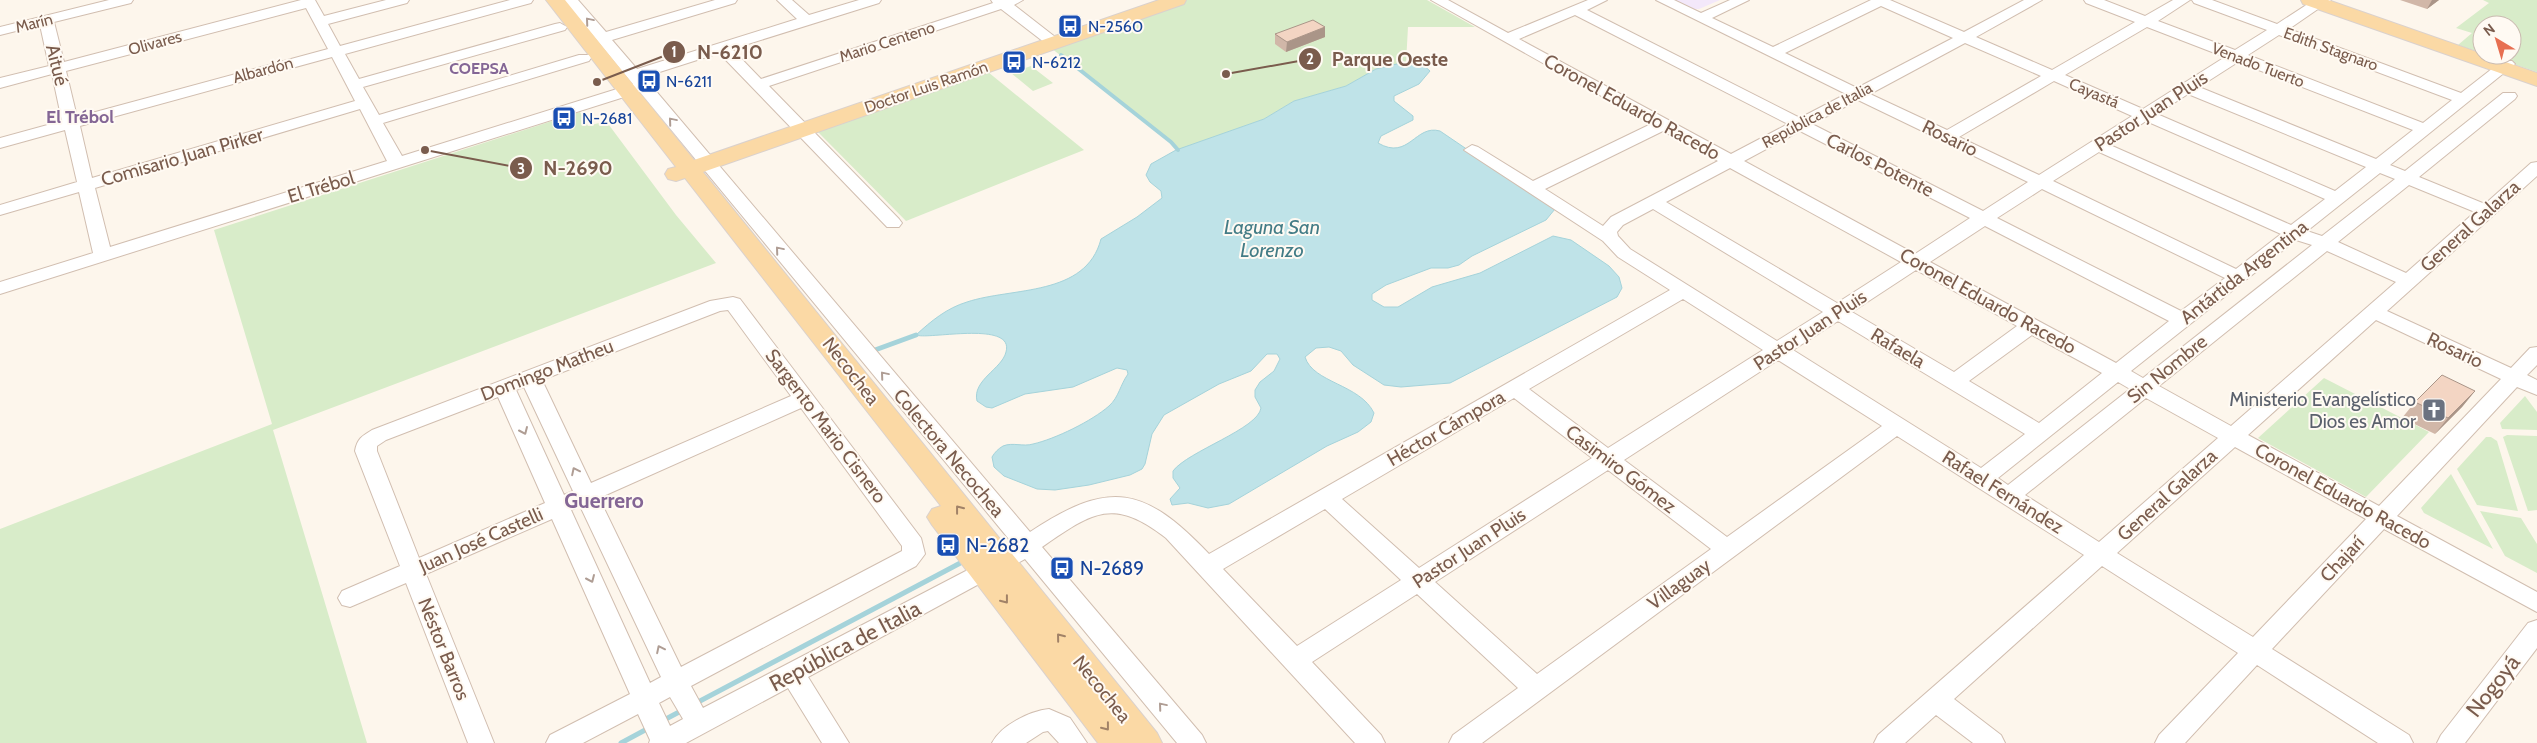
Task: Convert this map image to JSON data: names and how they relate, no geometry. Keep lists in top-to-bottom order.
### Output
{
  "streets": {
    "main road": ["Doctor Luis Ramón", "Necochea"],
    "street": [
      "Marín",
      "Mario Centeno",
      "Olivares",
      "Edith Stagnaro",
      "Aitué",
      "Venado Tuerto",
      "Albardón",
      "Cayastá",
      "Coronel Eduardo Racedo",
      "Pastor Juan Pluis",
      "República de Italia",
      "Rosario",
      "Comisario Juan Pirker",
      "Carlos Potente",
      "El Trébol",
      "General Galarza",
      "Antártida Argentina",
      "Rafaela",
      "Sin Nombre",
      "Domingo Matheu",
      "Sargento Mario Cisnero",
      "Héctor Cámpora",
      "Colectora Necochea",
      "Casimiro Gómez",
      "Rafael Fernández",
      "Juan José Castelli",
      "Chajarí",
      "Villaguay",
      "Néstor Barros",
      "Nogoyá"
    ]
  },
  "crossings": [
    ["Marín", "Aitué"],
    ["Olivares", "Aitué"],
    ["Edith Stagnaro", "Pastor Juan Pluis"],
    ["Edith Stagnaro", "Antártida Argentina"],
    ["Aitué", "Albardón"],
    ["Aitué", "Comisario Juan Pirker"],
    ["Aitué", "El Trébol"],
    ["Venado Tuerto", "Pastor Juan Pluis"],
    ["Venado Tuerto", "Antártida Argentina"],
    ["Doctor Luis Ramón", "Necochea"],
    ["Doctor Luis Ramón", "Colectora Necochea"],
    ["Cayastá", "Pastor Juan Pluis"],
    ["Cayastá", "República de Italia"],
    ["Cayastá", "Antártida Argentina"],
    ["Coronel Eduardo Racedo", "Pastor Juan Pluis"],
    ["Coronel Eduardo Racedo", "República de Italia"],
    ["Coronel Eduardo Racedo", "General Galarza"],
    ["Coronel Eduardo Racedo", "Antártida Argentina"],
    ["Coronel Eduardo Racedo", "Sin Nombre"],
    ["Coronel Eduardo Racedo", "Chajarí"],
    ["Pastor Juan Pluis", "República de Italia"],
    ["Pastor Juan Pluis", "Rosario"],
    ["Pastor Juan Pluis", "Carlos Potente"],
    ["Pastor Juan Pluis", "Rafaela"],
    ["Pastor Juan Pluis", "Casimiro Gómez"],
    ["Pastor Juan Pluis", "Rafael Fernández"],
    ["República de Italia", "Rosario"],
    ["República de Italia", "Carlos Potente"],
    ["República de Italia", "Rafaela"],
    ["República de Italia", "Necochea"],
    ["República de Italia", "Héctor Cámpora"],
    ["República de Italia", "Colectora Necochea"],
    ["República de Italia", "Rafael Fernández"],
    ["Rosario", "General Galarza"],
    ["Rosario", "Antártida Argentina"],
    ["Rosario", "Chajarí"],
    ["Carlos Potente", "Antártida Argentina"],
    ["El Trébol", "Necochea"],
    ["General Galarza", "Rafael Fernández"],
    ["Antártida Argentina", "Rafaela"],
    ["Antártida Argentina", "Rafael Fernández"],
    ["Sin Nombre", "Rafael Fernández"],
    ["Domingo Matheu", "Sargento Mario Cisnero"],
    ["Domingo Matheu", "Néstor Barros"],
    ["Necochea", "Colectora Necochea"],
    ["Sargento Mario Cisnero", "Juan José Castelli"],
    ["Héctor Cámpora", "Casimiro Gómez"],
    ["Héctor Cámpora", "Rafael Fernández"],
    ["Casimiro Gómez", "Villaguay"],
    ["Rafael Fernández", "Chajarí"],
    ["Rafael Fernández", "Villaguay"],
    ["Juan José Castelli", "Néstor Barros"]
  ],
  "one_way": ["Colectora Necochea"],
  "districts": ["COEPSA", "El Trébol", "Guerrero"],
  "water": ["Laguna San Lorenzo"],
  "places": {
    "bus stop": [
      "N-2560",
      "N-6212",
      "N-6211",
      "N-2681",
      "N-2682",
      "N-2689"
    ],
    "other": ["Parque Oeste", "N-6210", "N-2690"],
    "church": ["Ministerio Evangelístico Dios es Amor"]
  },
  "north": "top left"
}
